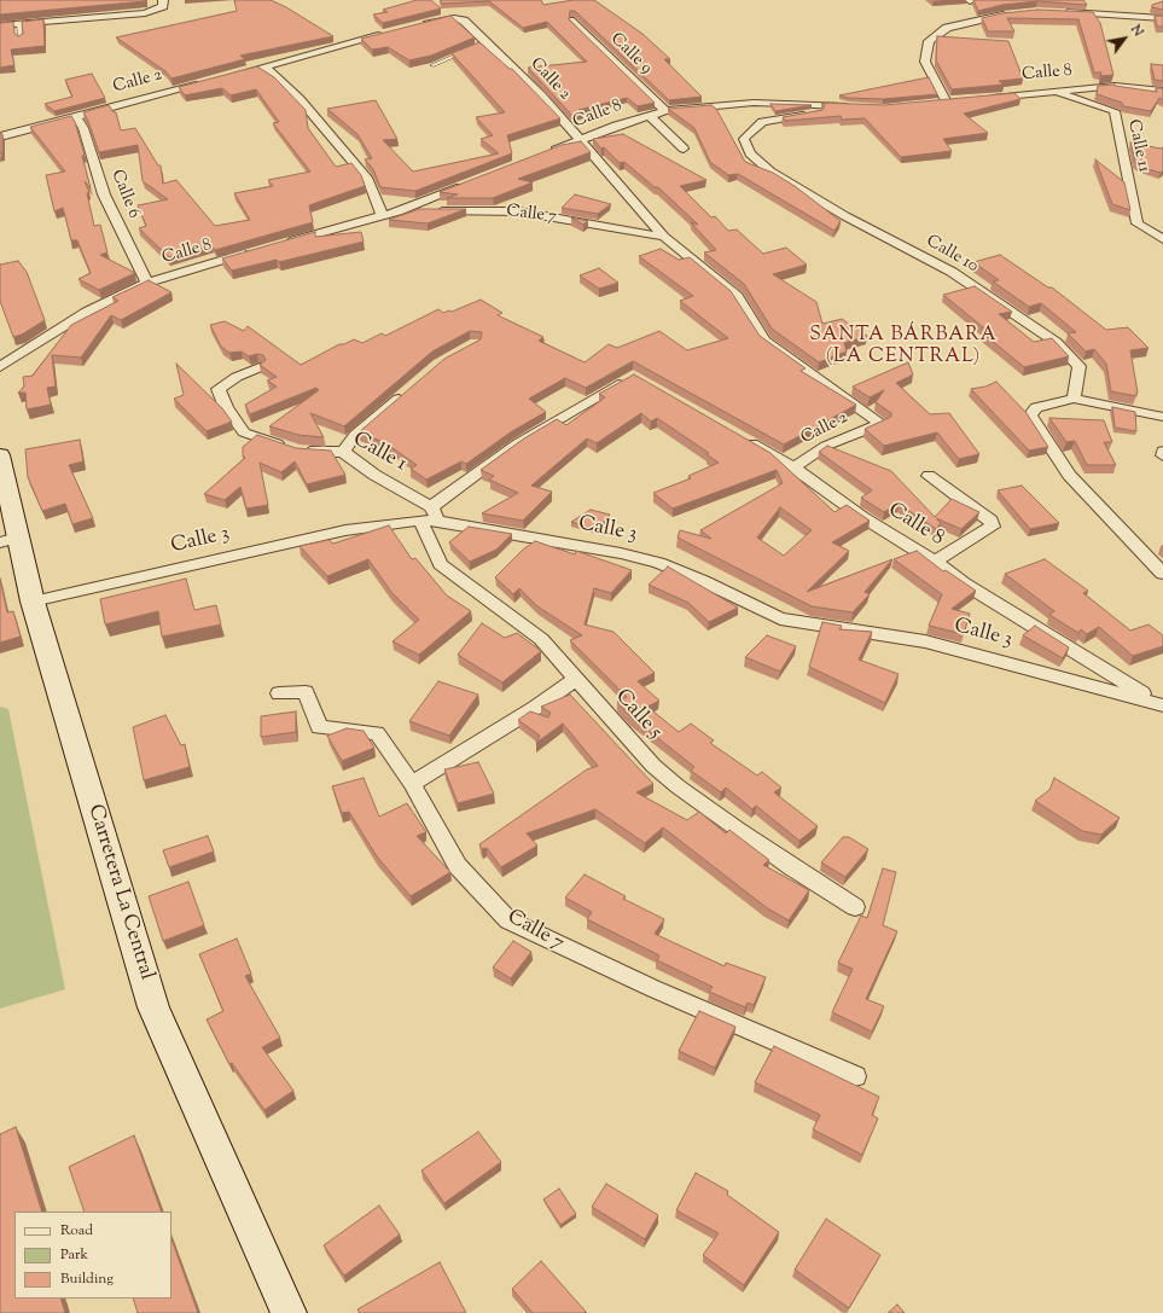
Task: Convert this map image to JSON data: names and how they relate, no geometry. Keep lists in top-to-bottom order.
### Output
{
  "streets": {
    "street": [
      "Calle 9",
      "Calle 8",
      "Calle 2",
      "Calle 11",
      "Calle 6",
      "Calle 7",
      "Calle 10",
      "Calle 1",
      "Calle 3",
      "Calle 5",
      "Carretera La Central"
    ]
  },
  "crossings": [
    ["Calle 9", "Calle 8"],
    ["Calle 8", "Calle 2"],
    ["Calle 8", "Calle 11"],
    ["Calle 8", "Calle 6"],
    ["Calle 8", "Calle 10"],
    ["Calle 8", "Calle 3"],
    ["Calle 2", "Calle 6"],
    ["Calle 2", "Calle 7"],
    ["Calle 1", "Calle 3"],
    ["Calle 1", "Calle 5"],
    ["Calle 3", "Calle 5"],
    ["Calle 3", "Carretera La Central"]
  ],
  "districts": ["SANTA BÁRBARA (LA CENTRAL)"],
  "legend": ["Road", "Park", "Building"],
  "north": "top right"
}
